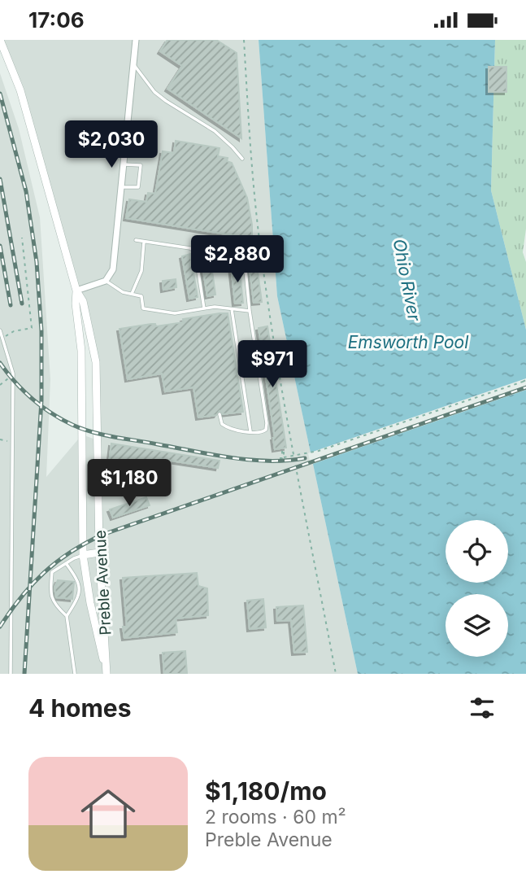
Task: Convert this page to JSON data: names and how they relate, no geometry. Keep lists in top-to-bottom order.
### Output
{
  "streets": {
    "street": ["Preble Avenue"]
  },
  "water": ["Ohio River", "Emsworth Pool"],
  "page": {
    "status": "17:06",
    "price": [
      "$2,030",
      "$2,880",
      "$971",
      "$1,180"
    ],
    "heading": "4 homes",
    "list": [
      {
        "name": "$1,180/mo",
        "note": "2 rooms · 60 m² · Preble Avenue"
      }
    ]
  }
}
